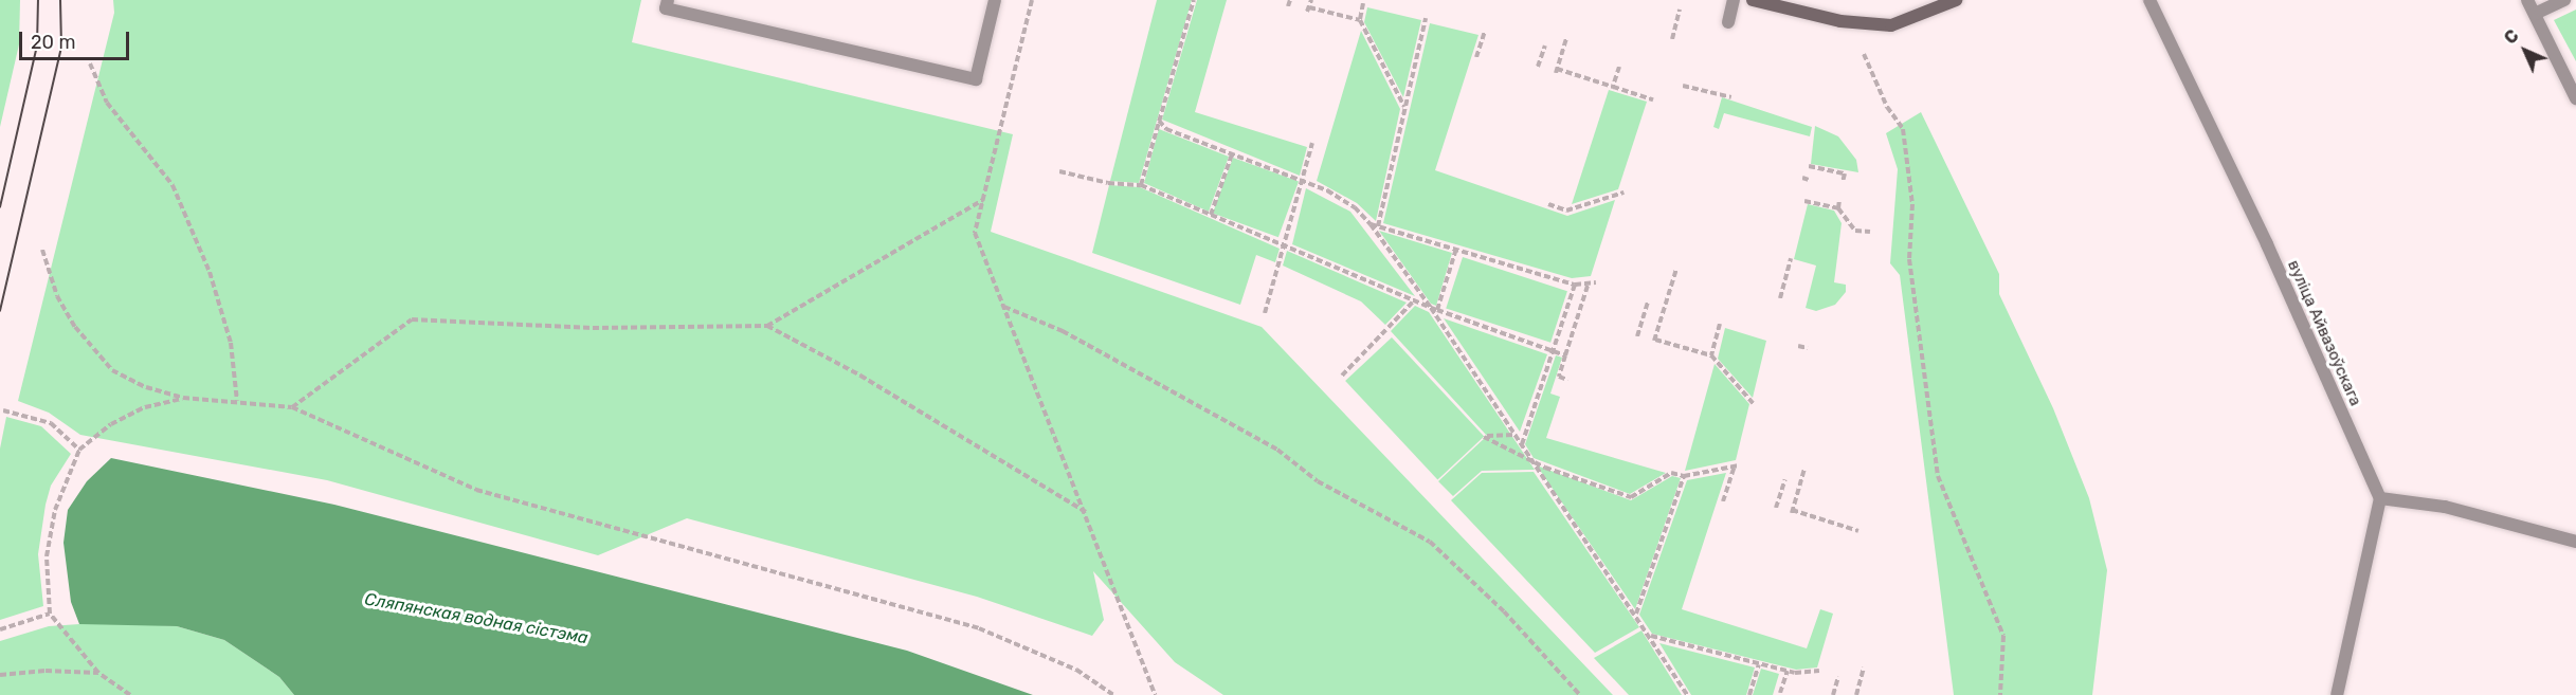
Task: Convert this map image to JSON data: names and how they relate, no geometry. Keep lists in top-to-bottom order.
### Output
{
  "streets": {
    "street": ["вуліца Айвазоўскага"]
  },
  "water": ["Сляпянская водная сістэма"],
  "scale_bar": "20 m",
  "north": "top left"
}
